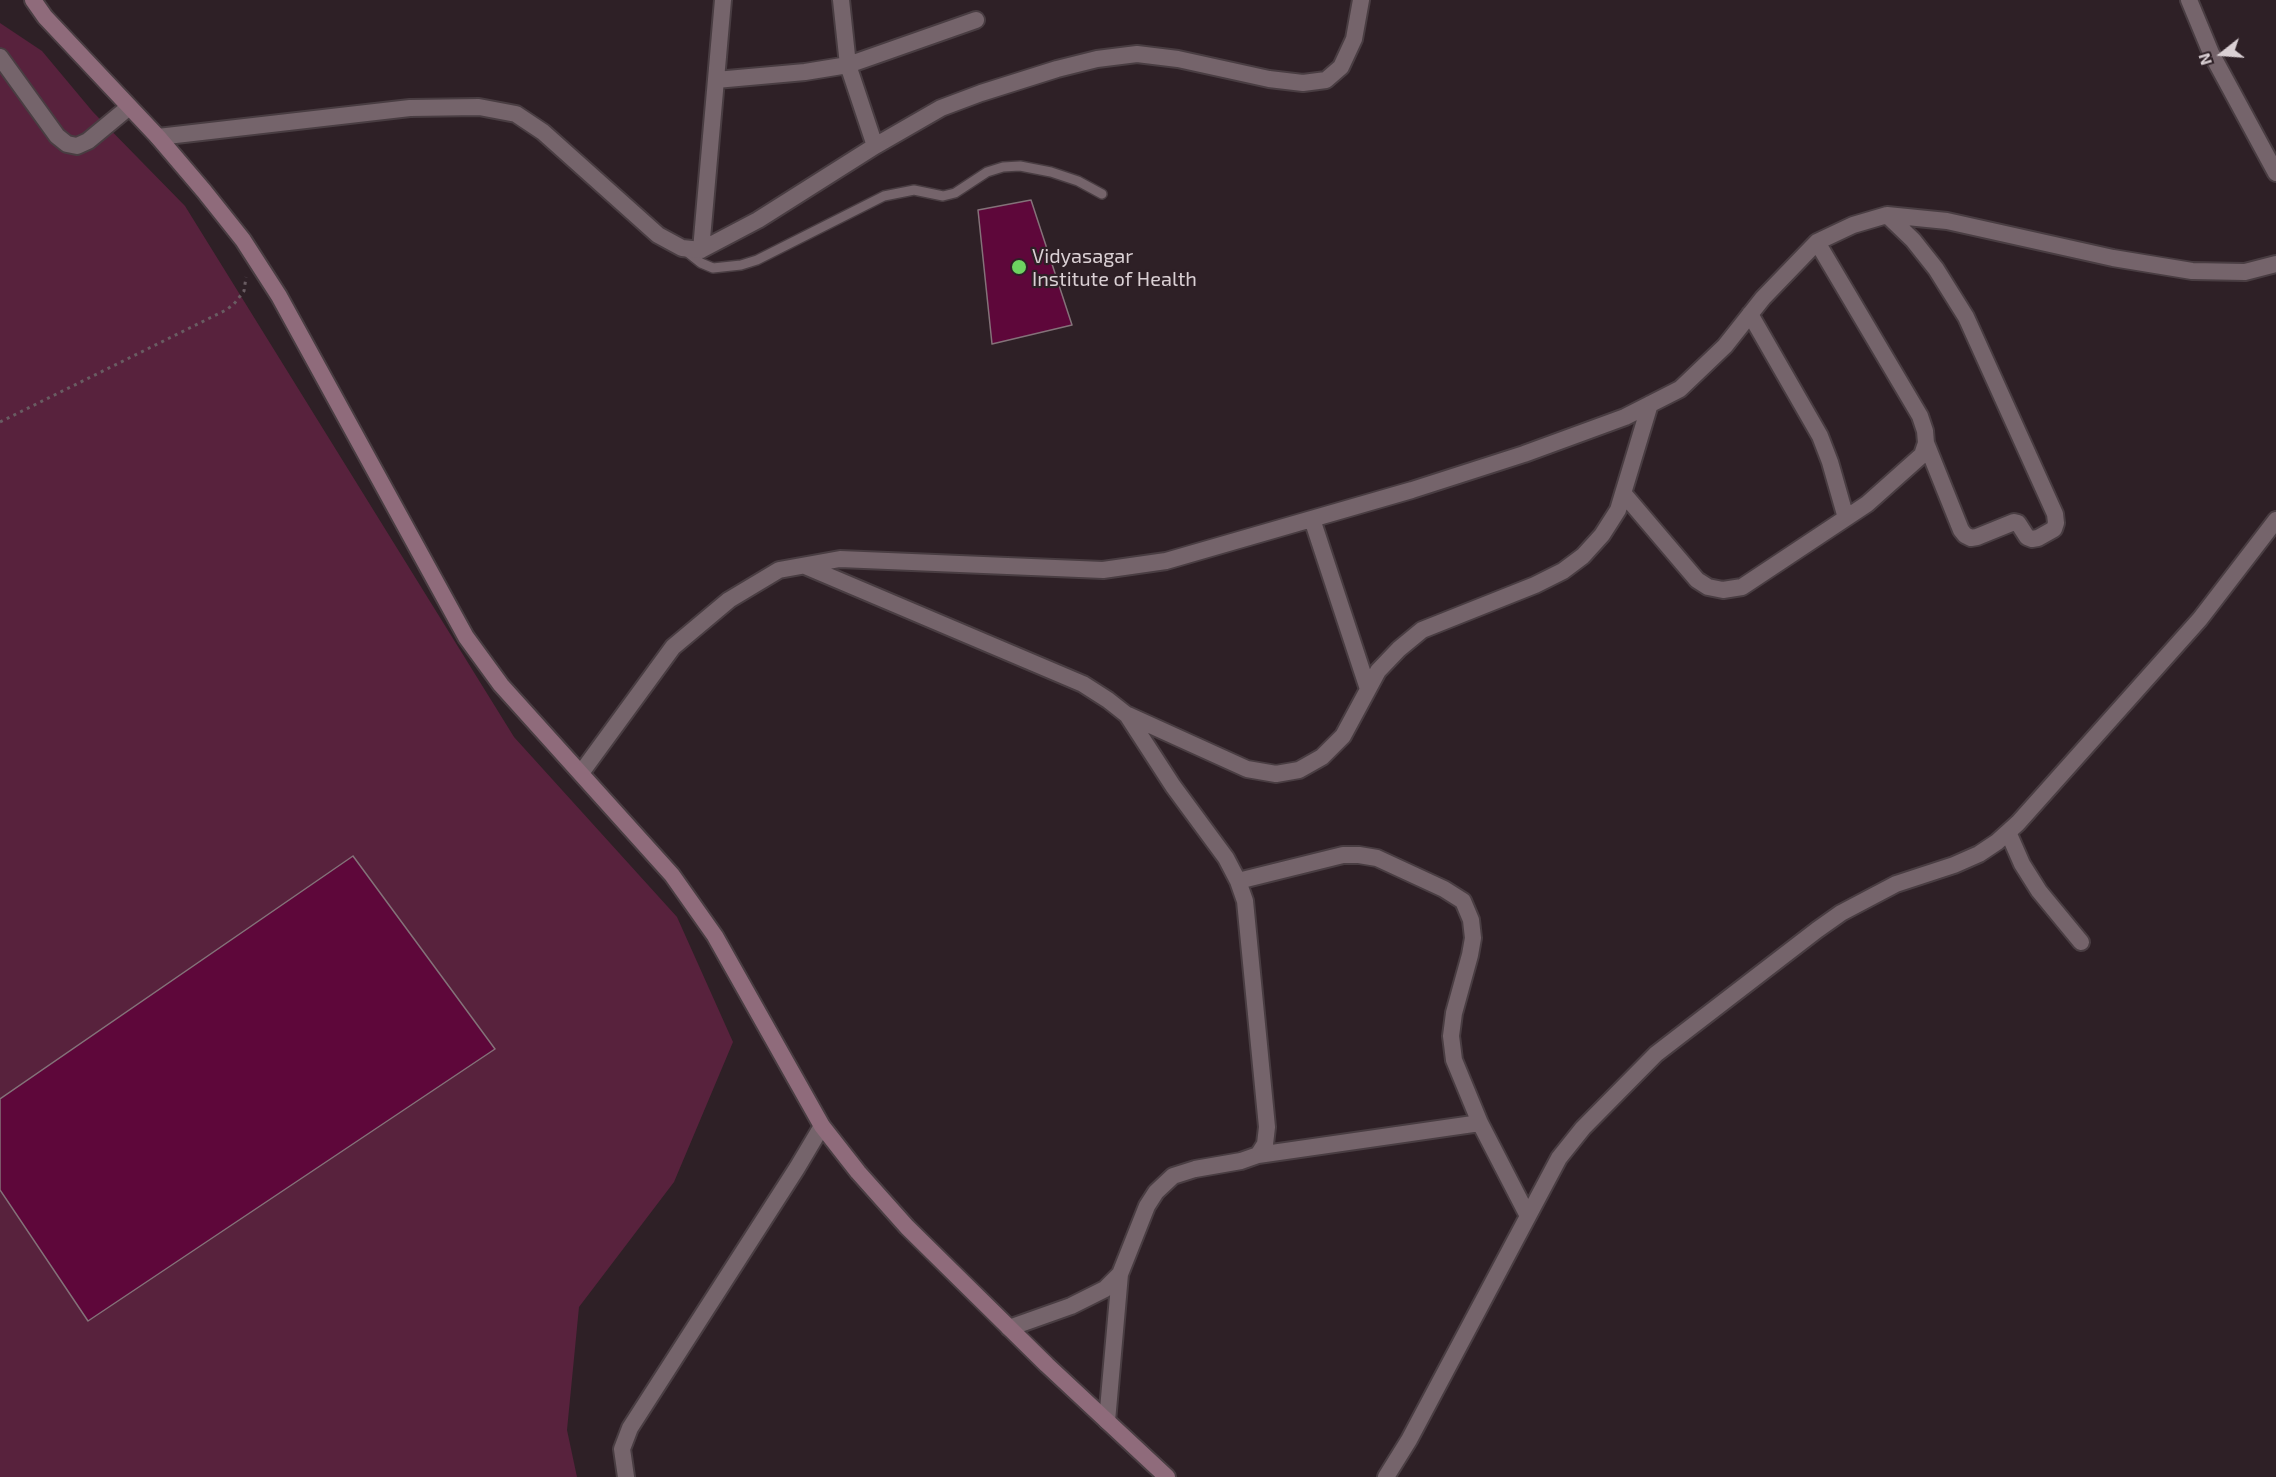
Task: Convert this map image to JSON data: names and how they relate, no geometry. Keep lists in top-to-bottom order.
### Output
{
  "places": ["Vidyasagar Institute of Health"],
  "north": "left"
}
